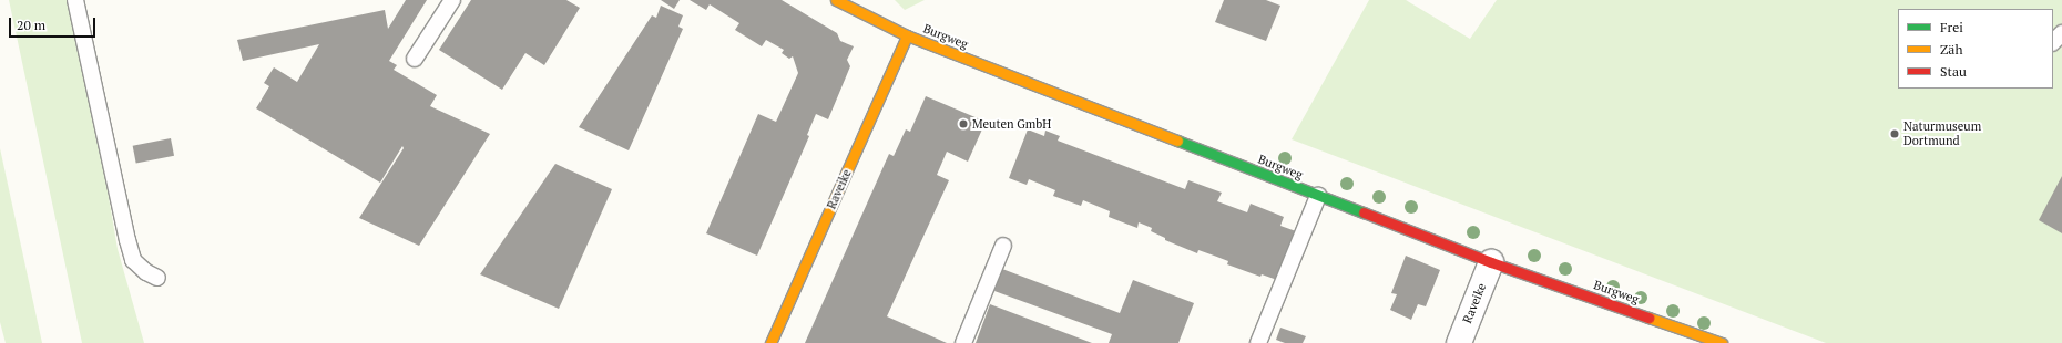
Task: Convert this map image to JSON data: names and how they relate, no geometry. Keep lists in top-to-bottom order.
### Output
{
  "streets": {
    "street": ["Burgweg", "Raveike"]
  },
  "crossings": [
    ["Burgweg", "Raveike"]
  ],
  "places": ["Meuten GmbH", "Naturmuseum Dortmund"],
  "legend": ["Frei", "Zäh", "Stau"],
  "scale_bar": "20 m"
}
